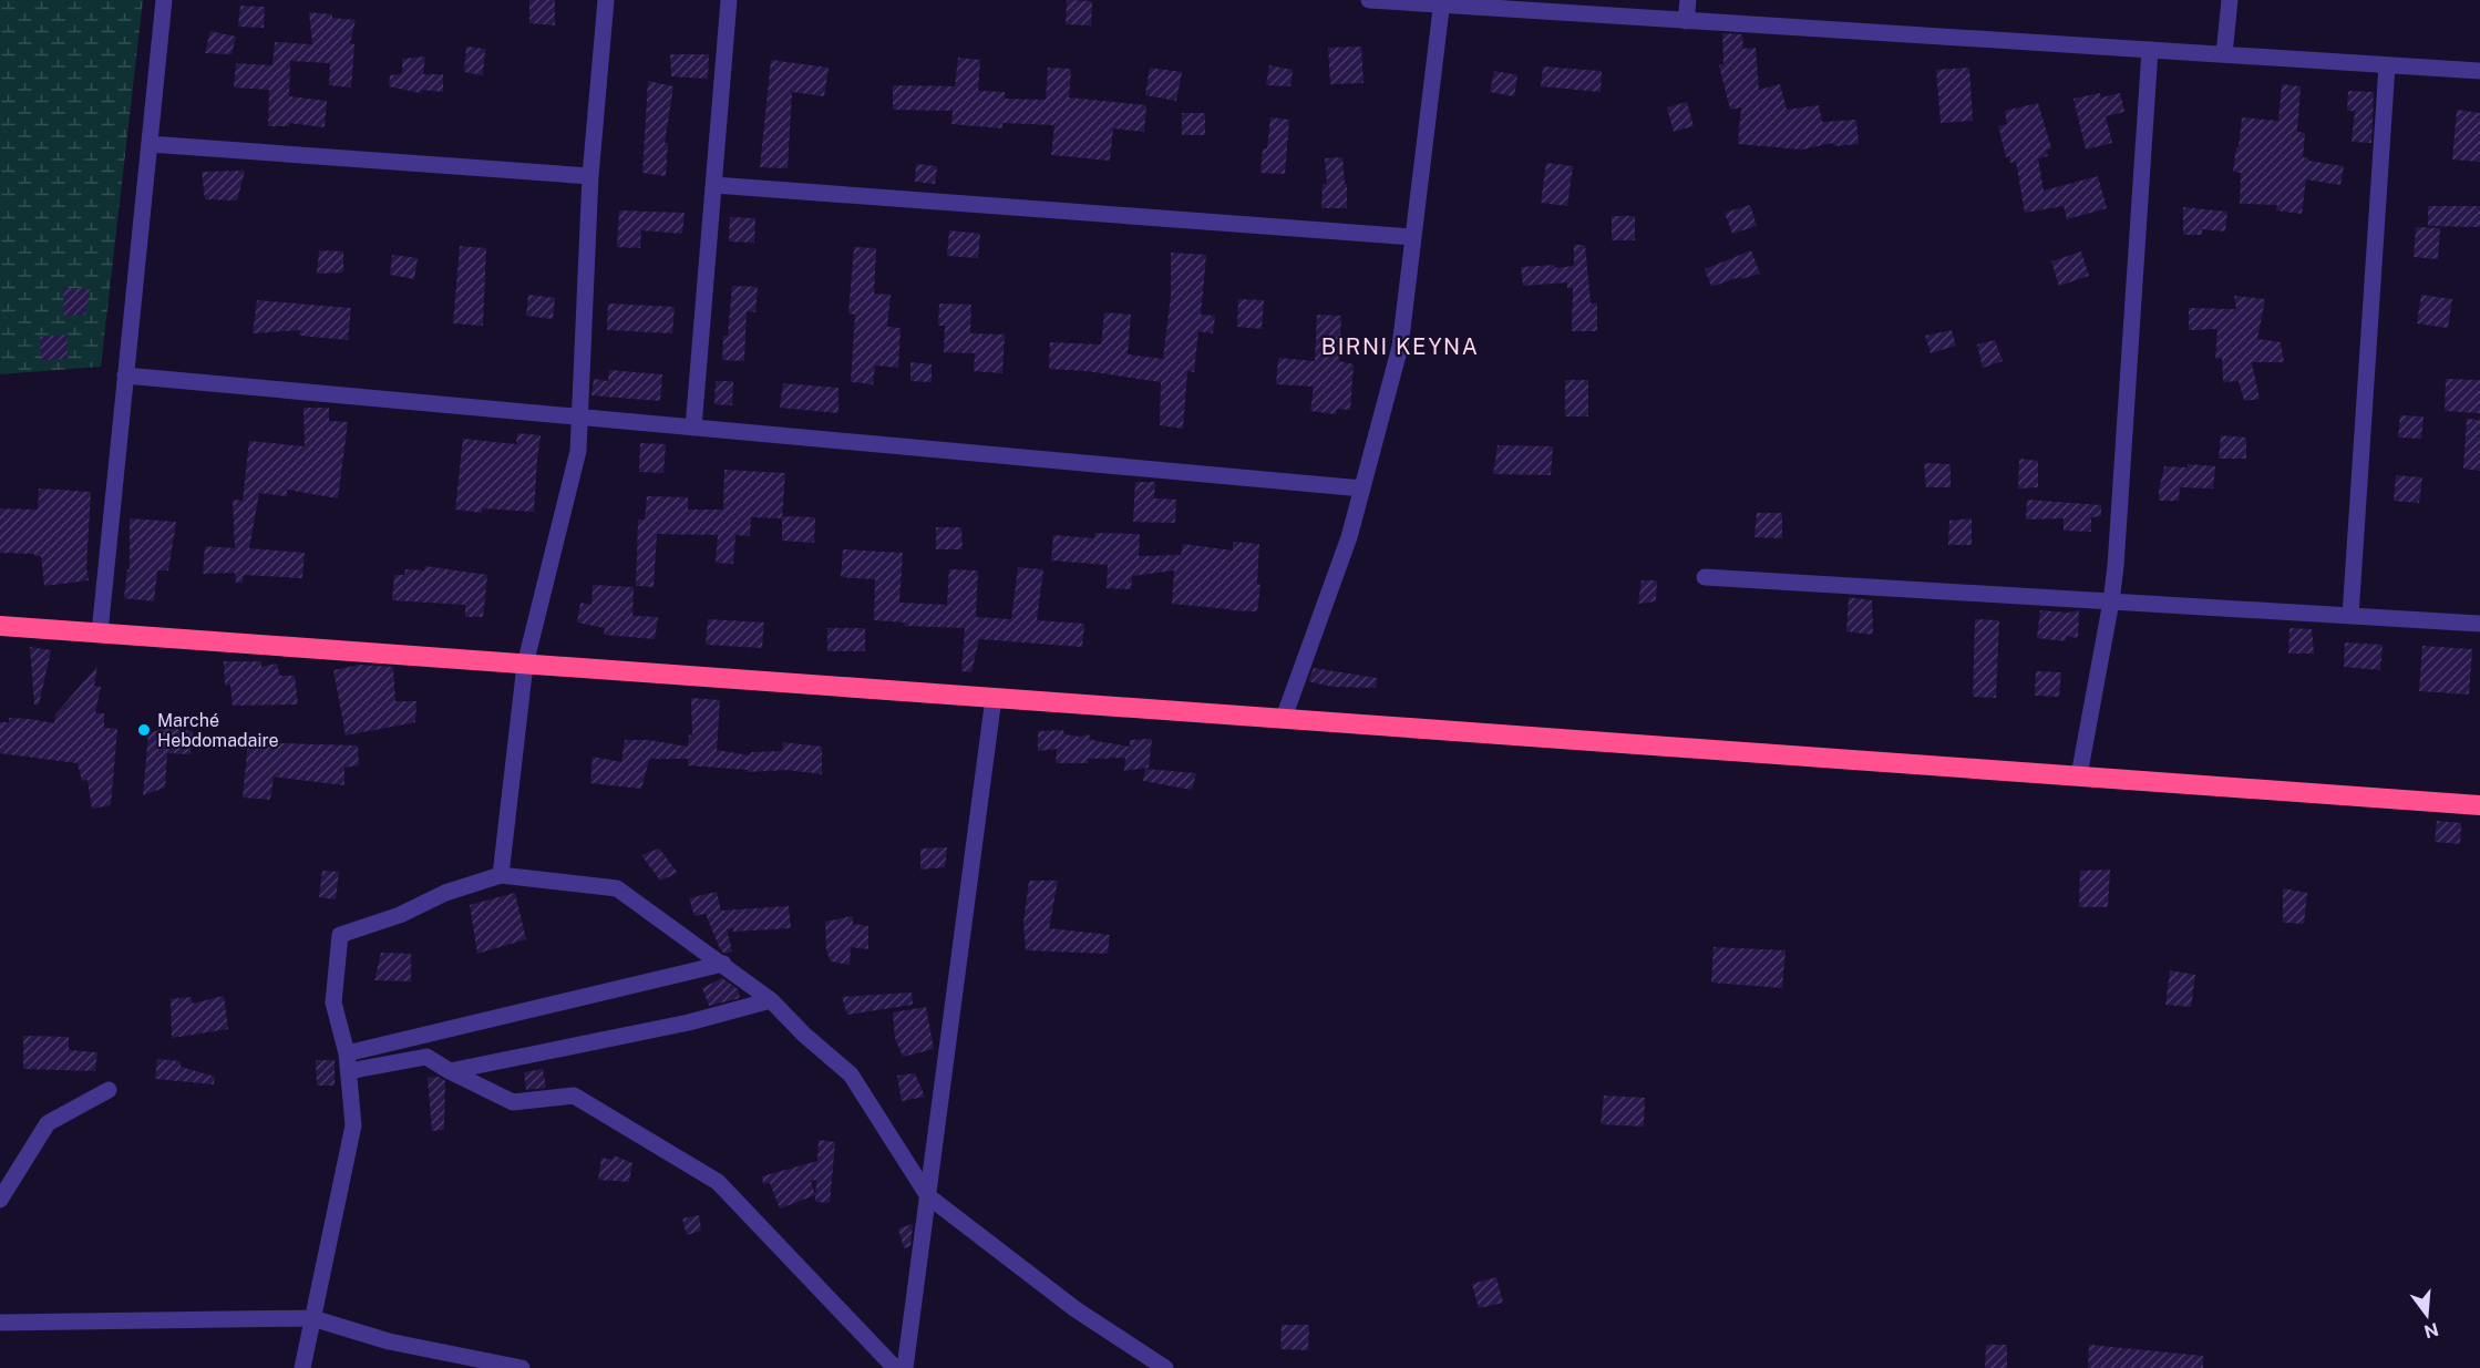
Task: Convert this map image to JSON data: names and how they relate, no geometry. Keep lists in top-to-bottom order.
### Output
{
  "districts": ["BIRNI KEYNA"],
  "places": ["Marché Hebdomadaire"],
  "north": "bottom"
}
